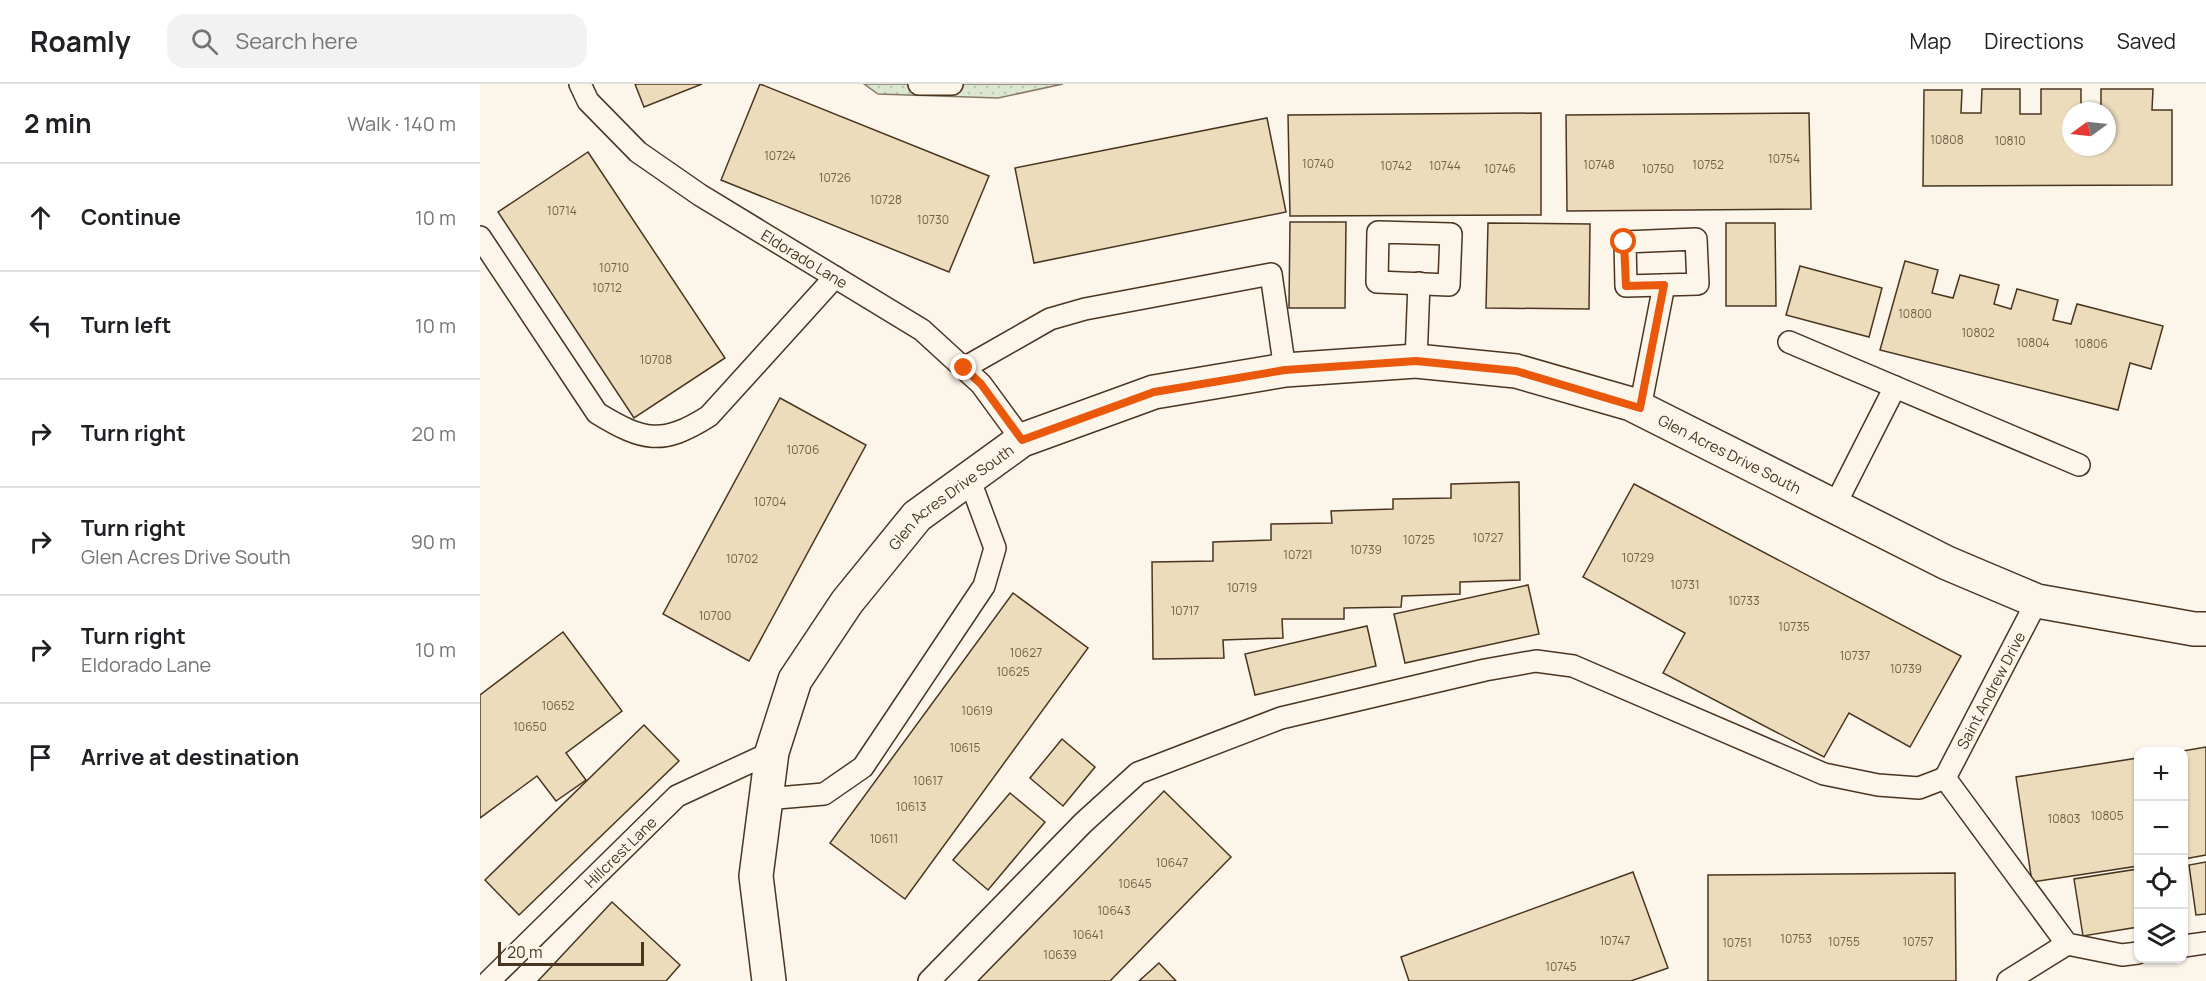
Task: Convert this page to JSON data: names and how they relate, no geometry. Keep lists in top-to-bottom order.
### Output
{
  "streets": {
    "street": ["Glen Acres Drive South"],
    "lane": ["Eldorado Lane", "Saint Andrew Drive", "Hillcrest Lane"]
  },
  "crossings": [
    ["Eldorado Lane", "Glen Acres Drive South"],
    ["Glen Acres Drive South", "Saint Andrew Drive"],
    ["Glen Acres Drive South", "Hillcrest Lane"]
  ],
  "house_numbers": [
    "10808",
    "10810",
    "10724",
    "10754",
    "10740",
    "10748",
    "10752",
    "10742",
    "10744",
    "10746",
    "10750",
    "10726",
    "10728",
    "10714",
    "10730",
    "10710",
    "10712",
    "10800",
    "10802",
    "10804",
    "10806",
    "10708",
    "10706",
    "10704",
    "10727",
    "10725",
    "10739",
    "10721",
    "10729",
    "10702",
    "10731",
    "10719",
    "10733",
    "10717",
    "10700",
    "10735",
    "10627",
    "10737",
    "10739",
    "10625",
    "10652",
    "10619",
    "10650",
    "10615",
    "10617",
    "10613",
    "10805",
    "10803",
    "10611",
    "10647",
    "10645",
    "10643",
    "10641",
    "10753",
    "10747",
    "10755",
    "10757",
    "10751",
    "10639",
    "10745"
  ],
  "scale_bar": "20 m",
  "north": "left",
  "page": {
    "header": "Roamly",
    "search": "Search here",
    "nav": ["Map", "Directions", "Saved"],
    "heading": ["2 min", "Walk · 140 m"],
    "list": [
      ["Continue", "10 m"],
      ["Turn left", "10 m"],
      ["Turn right", "20 m"],
      ["Turn right", "Glen Acres Drive South", "90 m"],
      ["Turn right", "Eldorado Lane", "10 m"],
      "Arrive at destination"
    ],
    "map_buttons": ["+", "−"],
    "scale": "20 m"
  }
}
